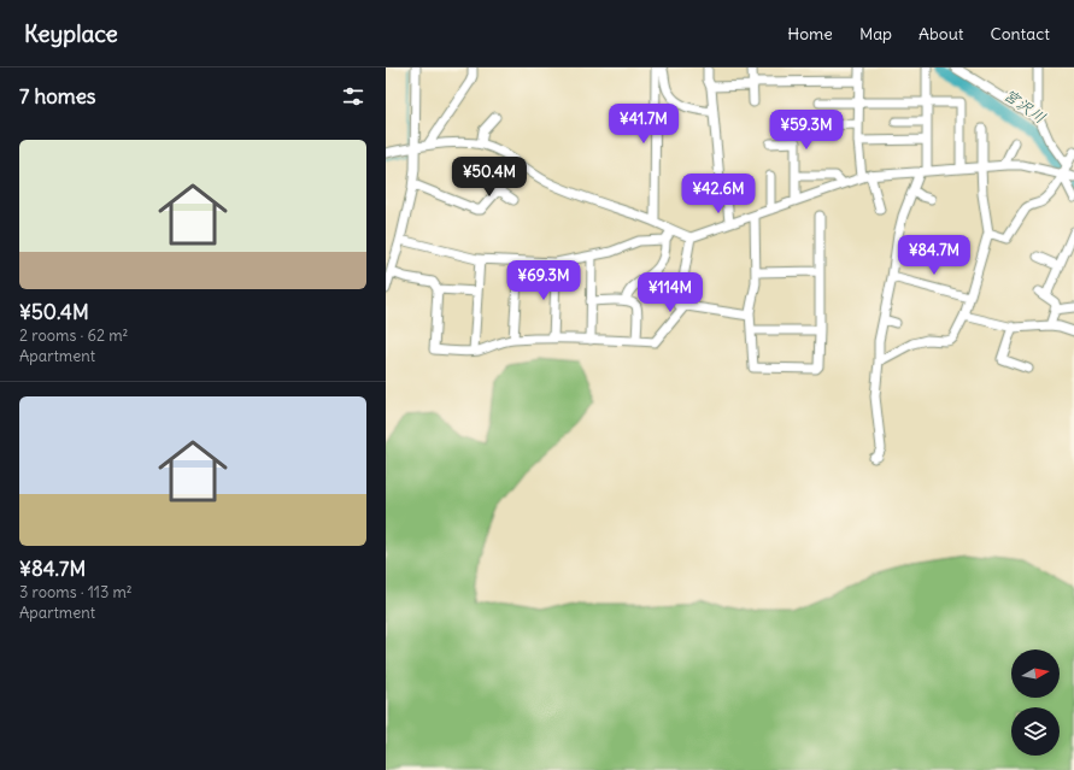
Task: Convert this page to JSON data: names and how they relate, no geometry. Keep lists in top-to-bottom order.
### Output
{
  "water": ["宮沢川"],
  "north": "right",
  "page": {
    "header": "Keyplace",
    "nav": [
      "Home",
      "Map",
      "About",
      "Contact"
    ],
    "heading": "7 homes",
    "price": [
      "¥41.7M",
      "¥59.3M",
      "¥50.4M",
      "¥42.6M",
      "¥84.7M",
      "¥69.3M",
      "¥114M"
    ],
    "list": [
      {
        "name": "¥50.4M",
        "note": "2 rooms · 62 m² · Apartment"
      },
      {
        "name": "¥84.7M",
        "note": "3 rooms · 113 m² · Apartment"
      }
    ]
  }
}
